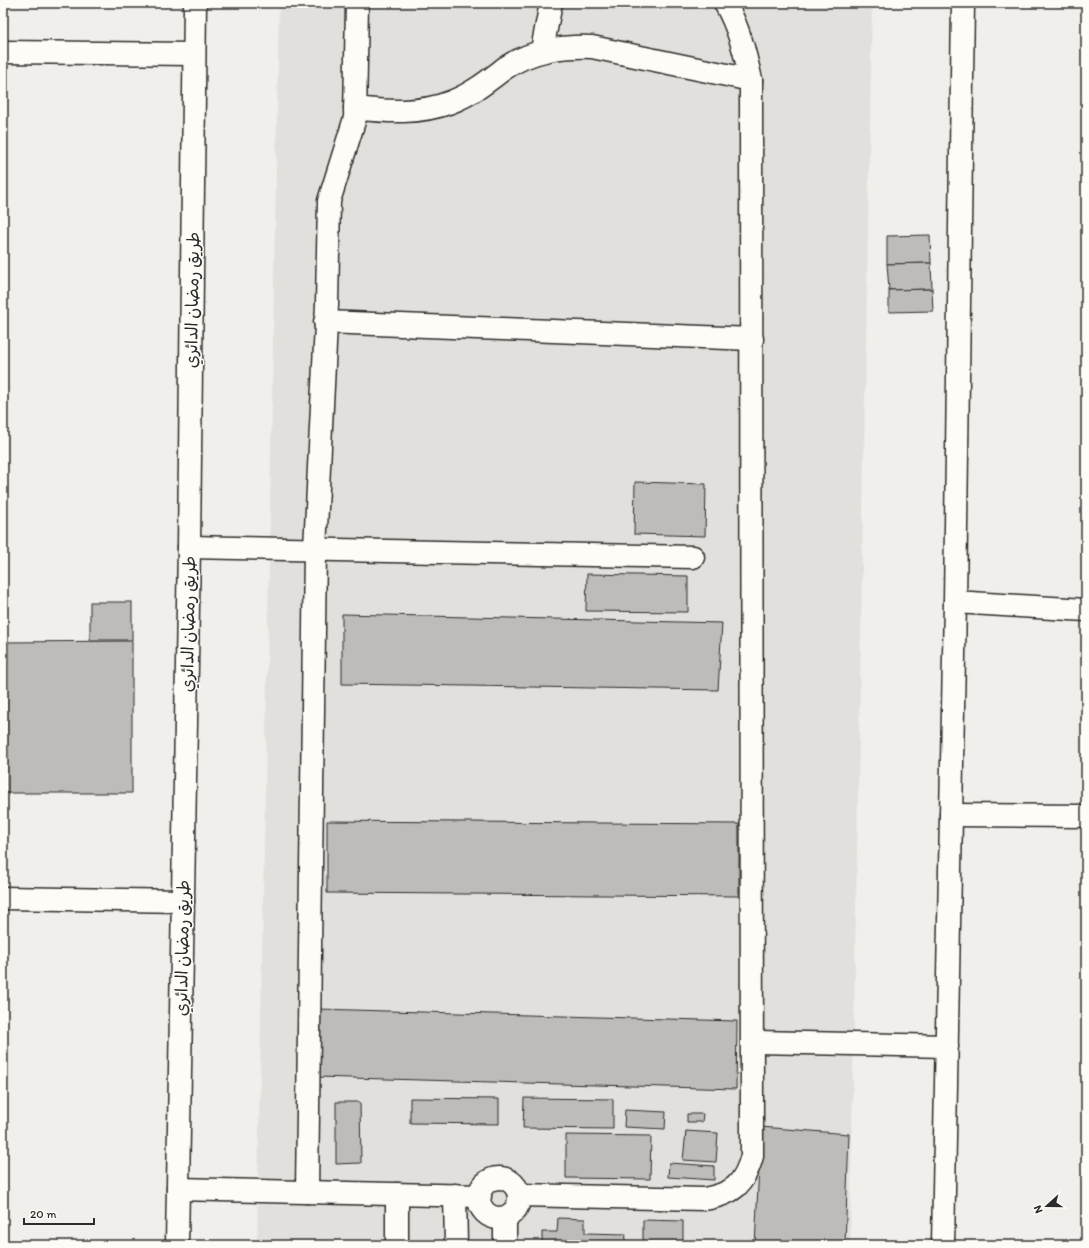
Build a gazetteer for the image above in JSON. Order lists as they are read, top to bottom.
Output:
{
  "streets": {
    "street": ["طريق رمضان الدائري"]
  },
  "scale_bar": "20 m",
  "north": "left"
}
